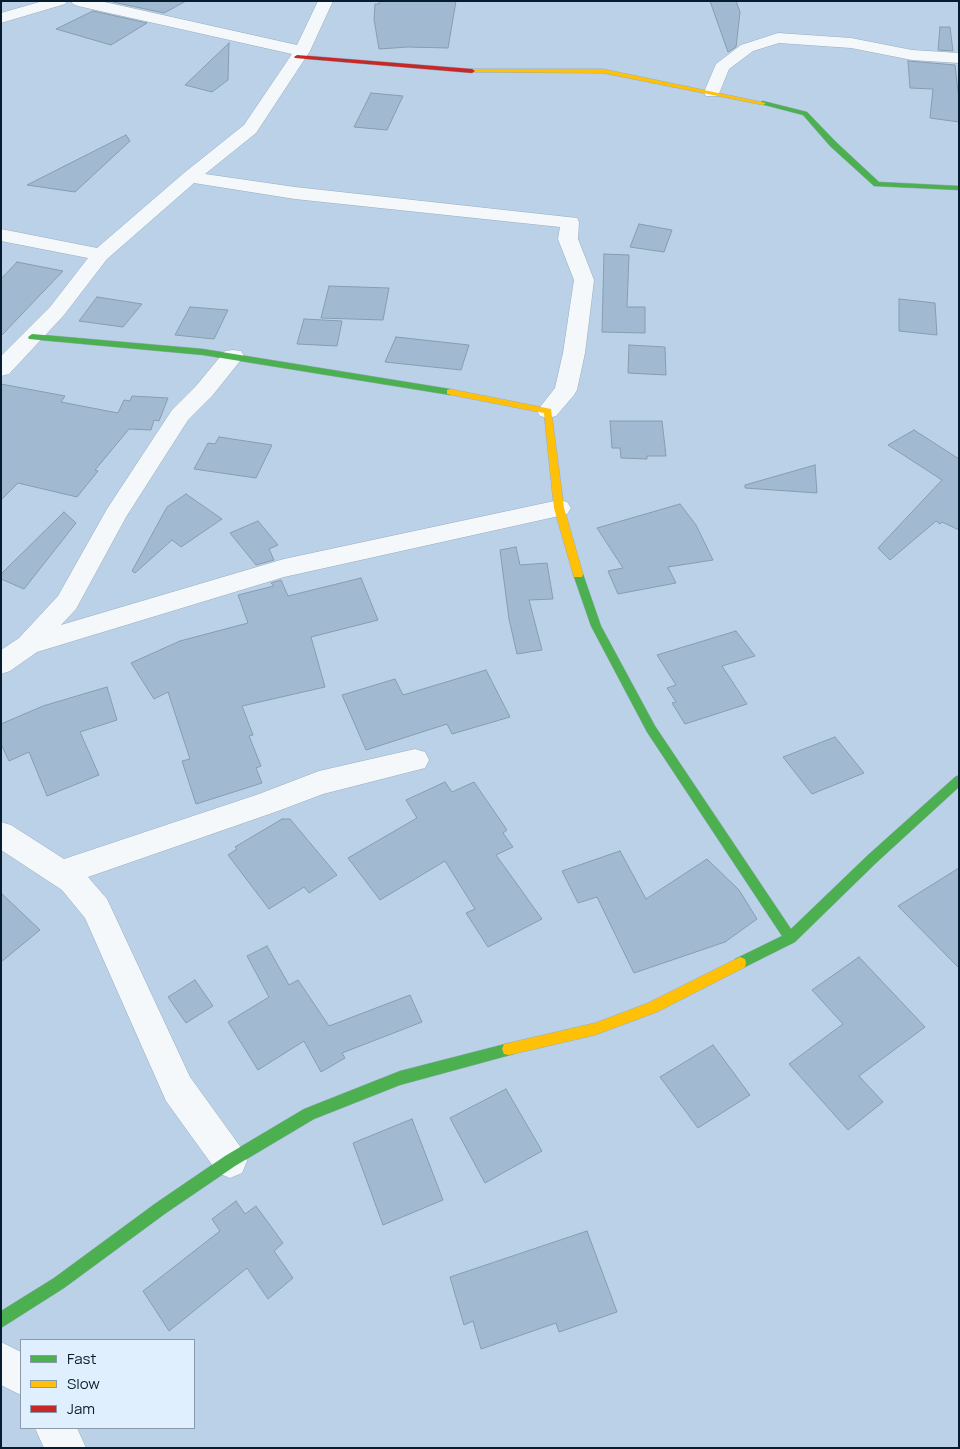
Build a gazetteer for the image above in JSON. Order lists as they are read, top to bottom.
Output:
{
  "legend": ["Fast", "Slow", "Jam"]
}
